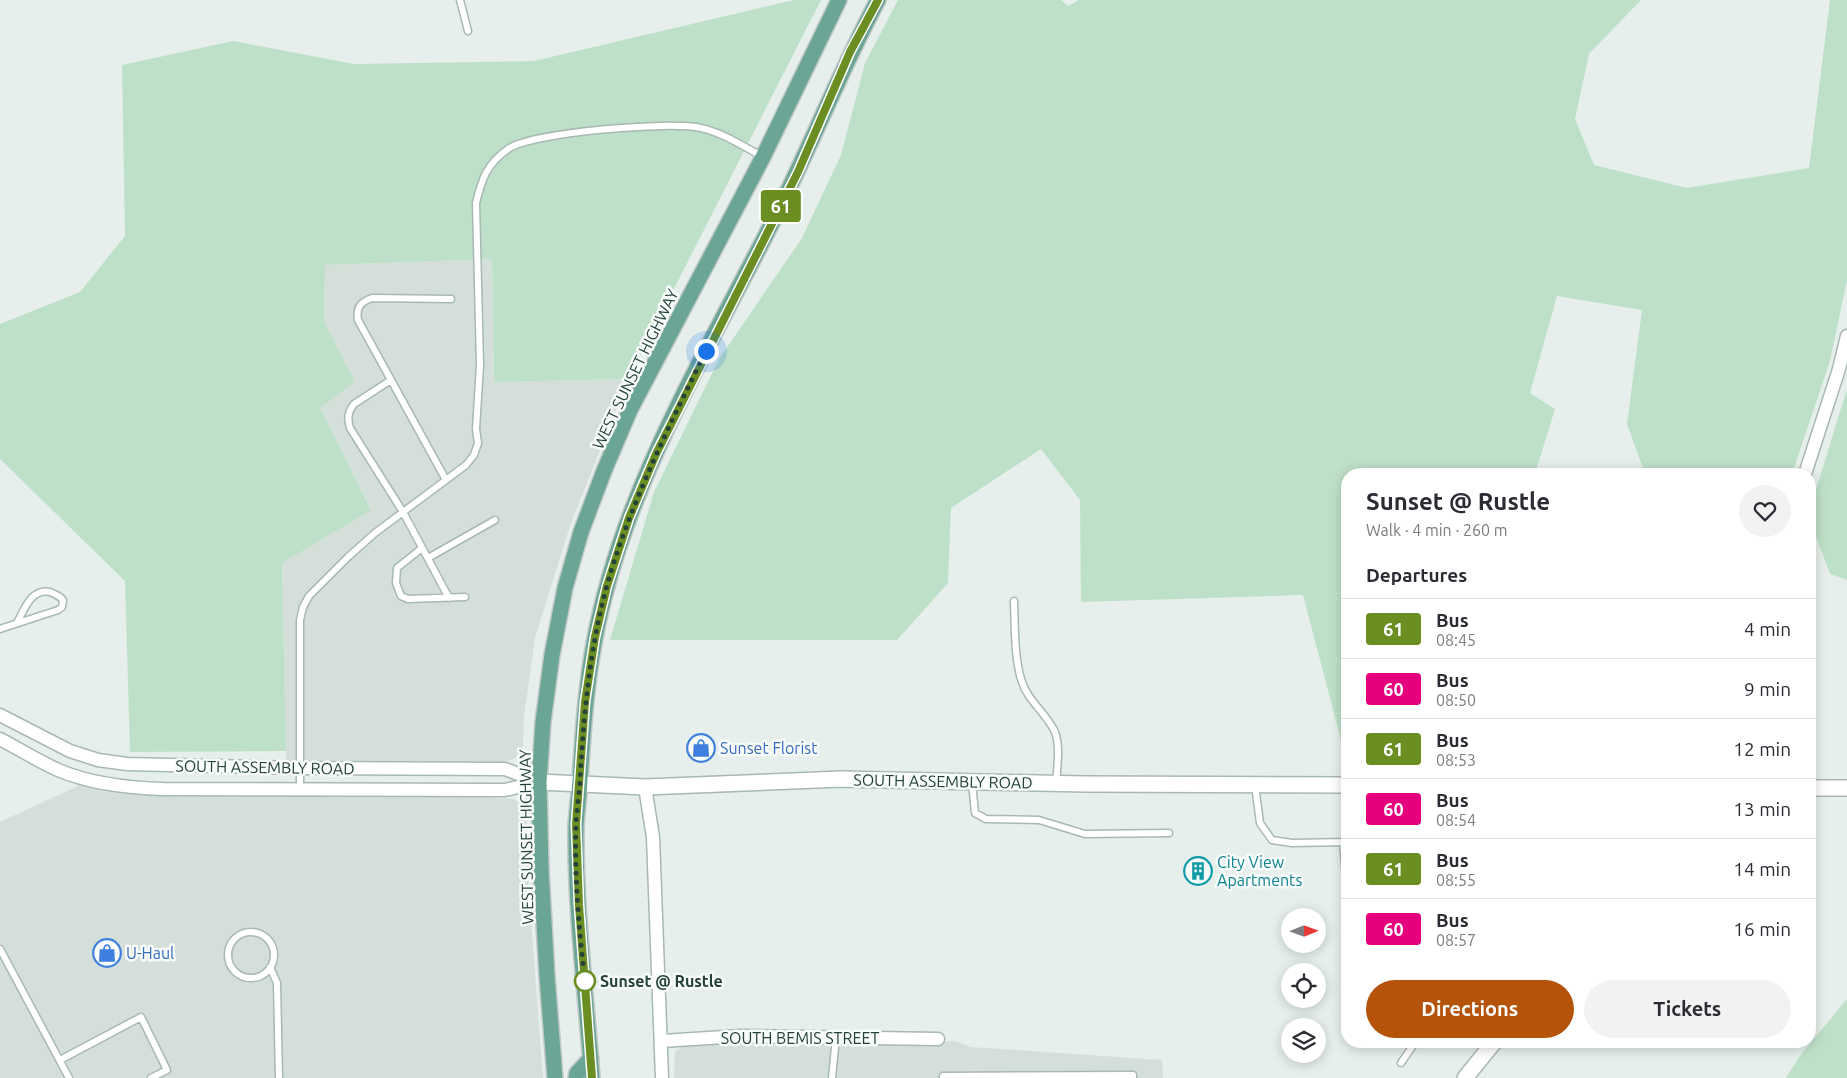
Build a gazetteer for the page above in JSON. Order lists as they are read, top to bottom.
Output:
{
  "streets": {
    "main road": ["WEST SUNSET HIGHWAY"],
    "street": ["SOUTH ASSEMBLY ROAD", "SOUTH BEMIS STREET"]
  },
  "crossings": [
    ["WEST SUNSET HIGHWAY", "SOUTH ASSEMBLY ROAD"]
  ],
  "places": {
    "shop": ["Sunset Florist", "U-Haul"],
    "building": ["City View Apartments"],
    "other": ["Sunset @ Rustle"]
  },
  "lines": ["bus line 61"],
  "north": "right",
  "page": {
    "on_map": "61",
    "heading": [
      ["Sunset @ Rustle", "Walk · 4 min · 260 m"],
      "Departures"
    ],
    "list": [
      {
        "mark": "61",
        "name": "Bus",
        "note": "08:45",
        "value": "4 min"
      },
      {
        "mark": "60",
        "name": "Bus",
        "note": "08:50",
        "value": "9 min"
      },
      {
        "mark": "61",
        "name": "Bus",
        "note": "08:53",
        "value": "12 min"
      },
      {
        "mark": "60",
        "name": "Bus",
        "note": "08:54",
        "value": "13 min"
      },
      {
        "mark": "61",
        "name": "Bus",
        "note": "08:55",
        "value": "14 min"
      },
      {
        "mark": "60",
        "name": "Bus",
        "note": "08:57",
        "value": "16 min"
      }
    ],
    "buttons": ["Directions", "Tickets"]
  }
}
